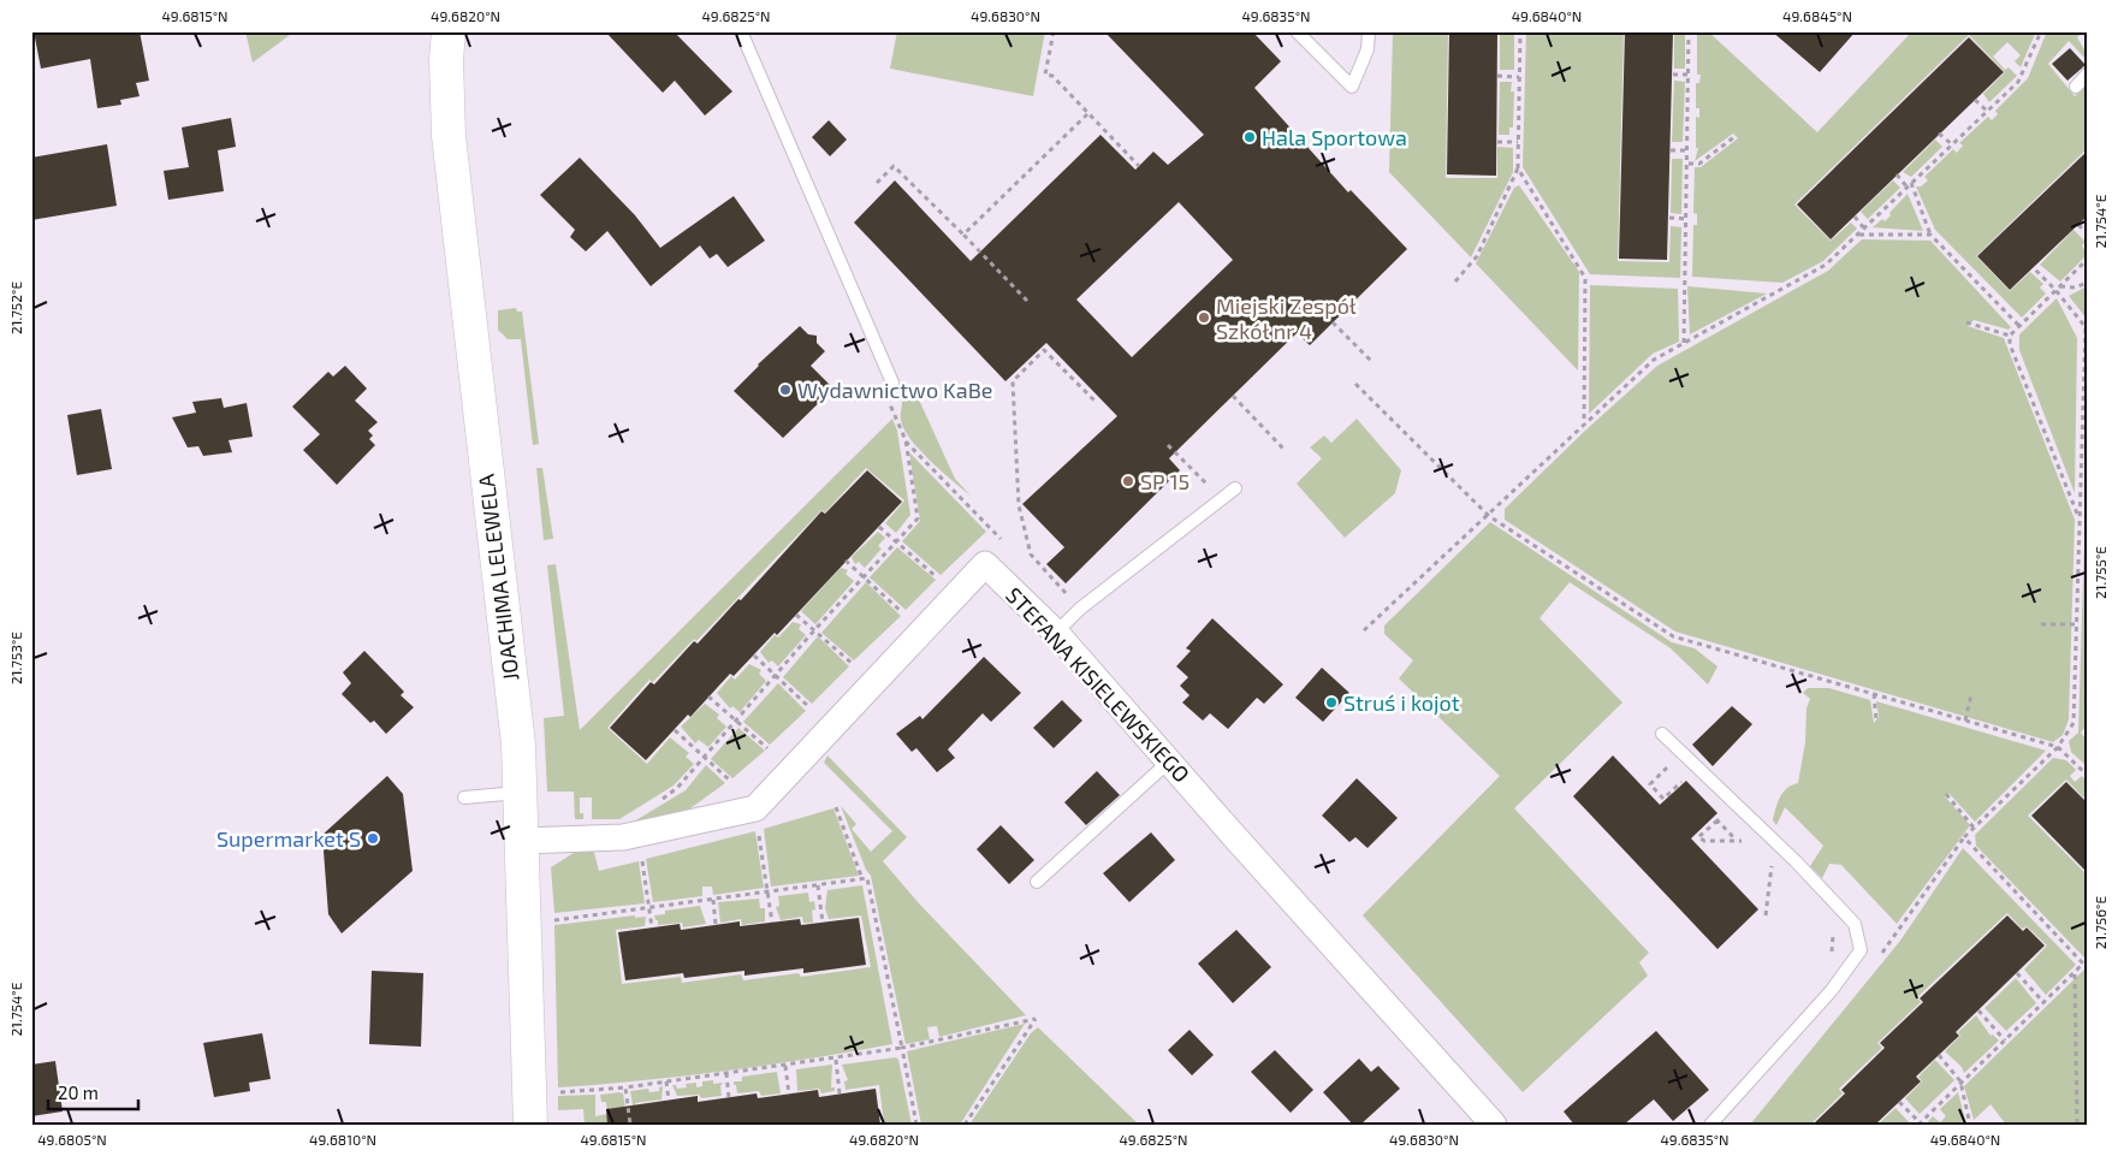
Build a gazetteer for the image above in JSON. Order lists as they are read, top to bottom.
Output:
{
  "streets": {
    "street": ["JOACHIMA LELEWELA", "STEFANA KISIELEWSKIEGO"]
  },
  "places": [
    "Hala Sportowa",
    "Miejski Zespół Szkół nr 4",
    "Wydawnictwo KaBe",
    "SP 15",
    "Struś i kojot",
    "Supermarket S"
  ],
  "scale_bar": "20 m",
  "coordinates": [
    "49.6815°N",
    "49.6820°N",
    "49.6825°N",
    "49.6830°N",
    "49.6835°N",
    "49.6840°N",
    "49.6845°N",
    "21.754°E",
    "21.752°E",
    "21.755°E",
    "21.753°E",
    "21.756°E",
    "49.6805°N",
    "49.6810°N"
  ]
}
